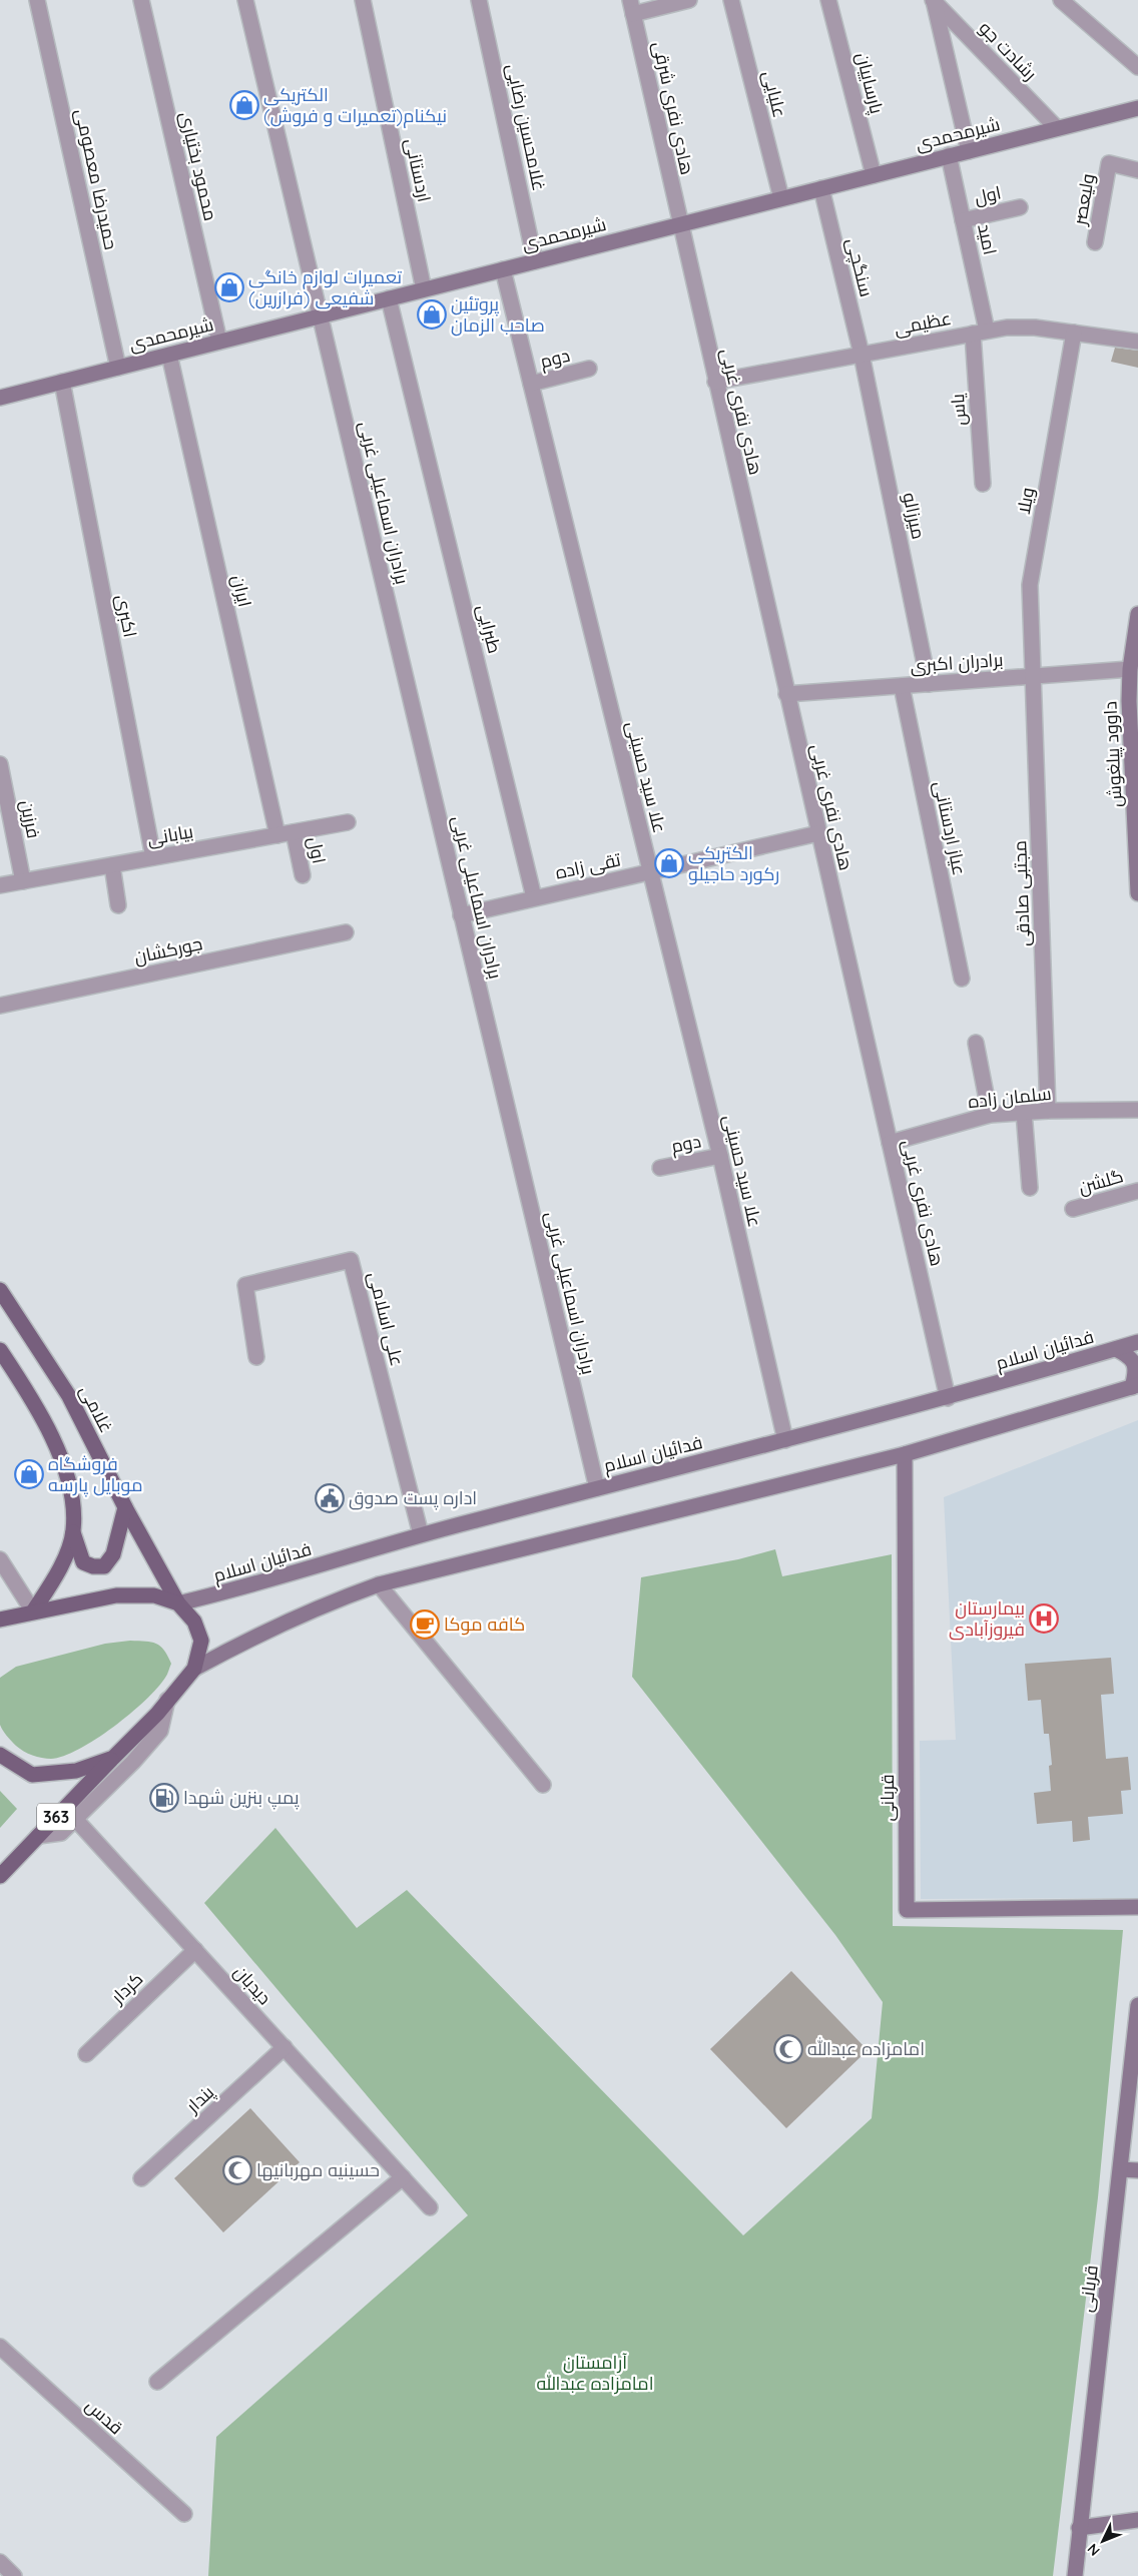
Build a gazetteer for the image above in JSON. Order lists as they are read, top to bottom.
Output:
{
  "streets": {
    "main road": ["غلامی", "363"],
    "street": [
      "رشادت جو",
      "پارساییان",
      "علیایی",
      "هادی نفری شرقی",
      "غلامحسین رضایی",
      "شیرمحمدی",
      "محمود بختیاری",
      "اردستانی",
      "حمیدرضا معصومی",
      "اول",
      "ولیعصر",
      "امید",
      "سنگچی",
      "عظیمی",
      "دوم",
      "یاس",
      "هادی نفری غربی",
      "ویلا",
      "برادران اسماعیلی غربی",
      "میرزالو",
      "ایران",
      "اکبری",
      "طبرایی",
      "برادران اکبری",
      "داوود پیلغوش",
      "علا سید حسینی",
      "فرزین",
      "عیاز اردستانی",
      "بیابانی",
      "تقی زاده",
      "مجتبی صادقی",
      "جورکشان",
      "سلمان زاده",
      "گلشن",
      "علی اسلامی",
      "فدائیان اسلام",
      "قربانی",
      "دیدبان",
      "کردار",
      "پندار",
      "قدس"
    ]
  },
  "crossings": [
    ["رشادت جو", "شیرمحمدی"],
    ["پارساییان", "شیرمحمدی"],
    ["علیایی", "شیرمحمدی"],
    ["هادی نفری شرقی", "شیرمحمدی"],
    ["هادی نفری شرقی", "هادی نفری غربی"],
    ["غلامحسین رضایی", "شیرمحمدی"],
    ["شیرمحمدی", "محمود بختیاری"],
    ["شیرمحمدی", "اردستانی"],
    ["شیرمحمدی", "حمیدرضا معصومی"],
    ["شیرمحمدی", "امید"],
    ["شیرمحمدی", "سنگچی"],
    ["شیرمحمدی", "هادی نفری غربی"],
    ["شیرمحمدی", "برادران اسماعیلی غربی"],
    ["شیرمحمدی", "ایران"],
    ["شیرمحمدی", "اکبری"],
    ["شیرمحمدی", "طبرایی"],
    ["شیرمحمدی", "علا سید حسینی"],
    ["اول", "امید"],
    ["اول", "بیابانی"],
    ["امید", "عظیمی"],
    ["امید", "یاس"],
    ["سنگچی", "عظیمی"],
    ["سنگچی", "میرزالو"],
    ["عظیمی", "یاس"],
    ["عظیمی", "هادی نفری غربی"],
    ["عظیمی", "ویلا"],
    ["عظیمی", "میرزالو"],
    ["دوم", "علا سید حسینی"],
    ["هادی نفری غربی", "برادران اکبری"],
    ["هادی نفری غربی", "تقی زاده"],
    ["هادی نفری غربی", "سلمان زاده"],
    ["هادی نفری غربی", "فدائیان اسلام"],
    ["ویلا", "برادران اکبری"],
    ["ویلا", "مجتبی صادقی"],
    ["برادران اسماعیلی غربی", "فدائیان اسلام"],
    ["میرزالو", "برادران اکبری"],
    ["ایران", "بیابانی"],
    ["اکبری", "بیابانی"],
    ["طبرایی", "تقی زاده"],
    ["برادران اکبری", "داوود پیلغوش"],
    ["برادران اکبری", "عیاز اردستانی"],
    ["برادران اکبری", "مجتبی صادقی"],
    ["علا سید حسینی", "تقی زاده"],
    ["علا سید حسینی", "فدائیان اسلام"],
    ["فرزین", "بیابانی"],
    ["مجتبی صادقی", "سلمان زاده"],
    ["علی اسلامی", "فدائیان اسلام"],
    ["فدائیان اسلام", "غلامی"],
    ["دیدبان", "کردار"],
    ["دیدبان", "پندار"]
  ],
  "parks": ["آرامستان امامزاده عبدالله"],
  "places": {
    "shop": [
      "الکتریکی نیکنام(تعمیرات و فروش)",
      "تعمیرات لوازم خانگی شفیعی (فرازرین)",
      "پروتئین صاحب الزمان",
      "الکتریکی رکورد حاجیلو",
      "فروشگاه موبایل پارسه"
    ],
    "public building": ["اداره پست صدوق"],
    "hospital": ["بیمارستان فیروزآبادی"],
    "cafe": ["کافه موکا"],
    "fuel station": ["پمپ بنزین شهدا"],
    "mosque": ["امامزاده عبدالله", "حسینیه مهربانیها"]
  },
  "north": "bottom left"
}
